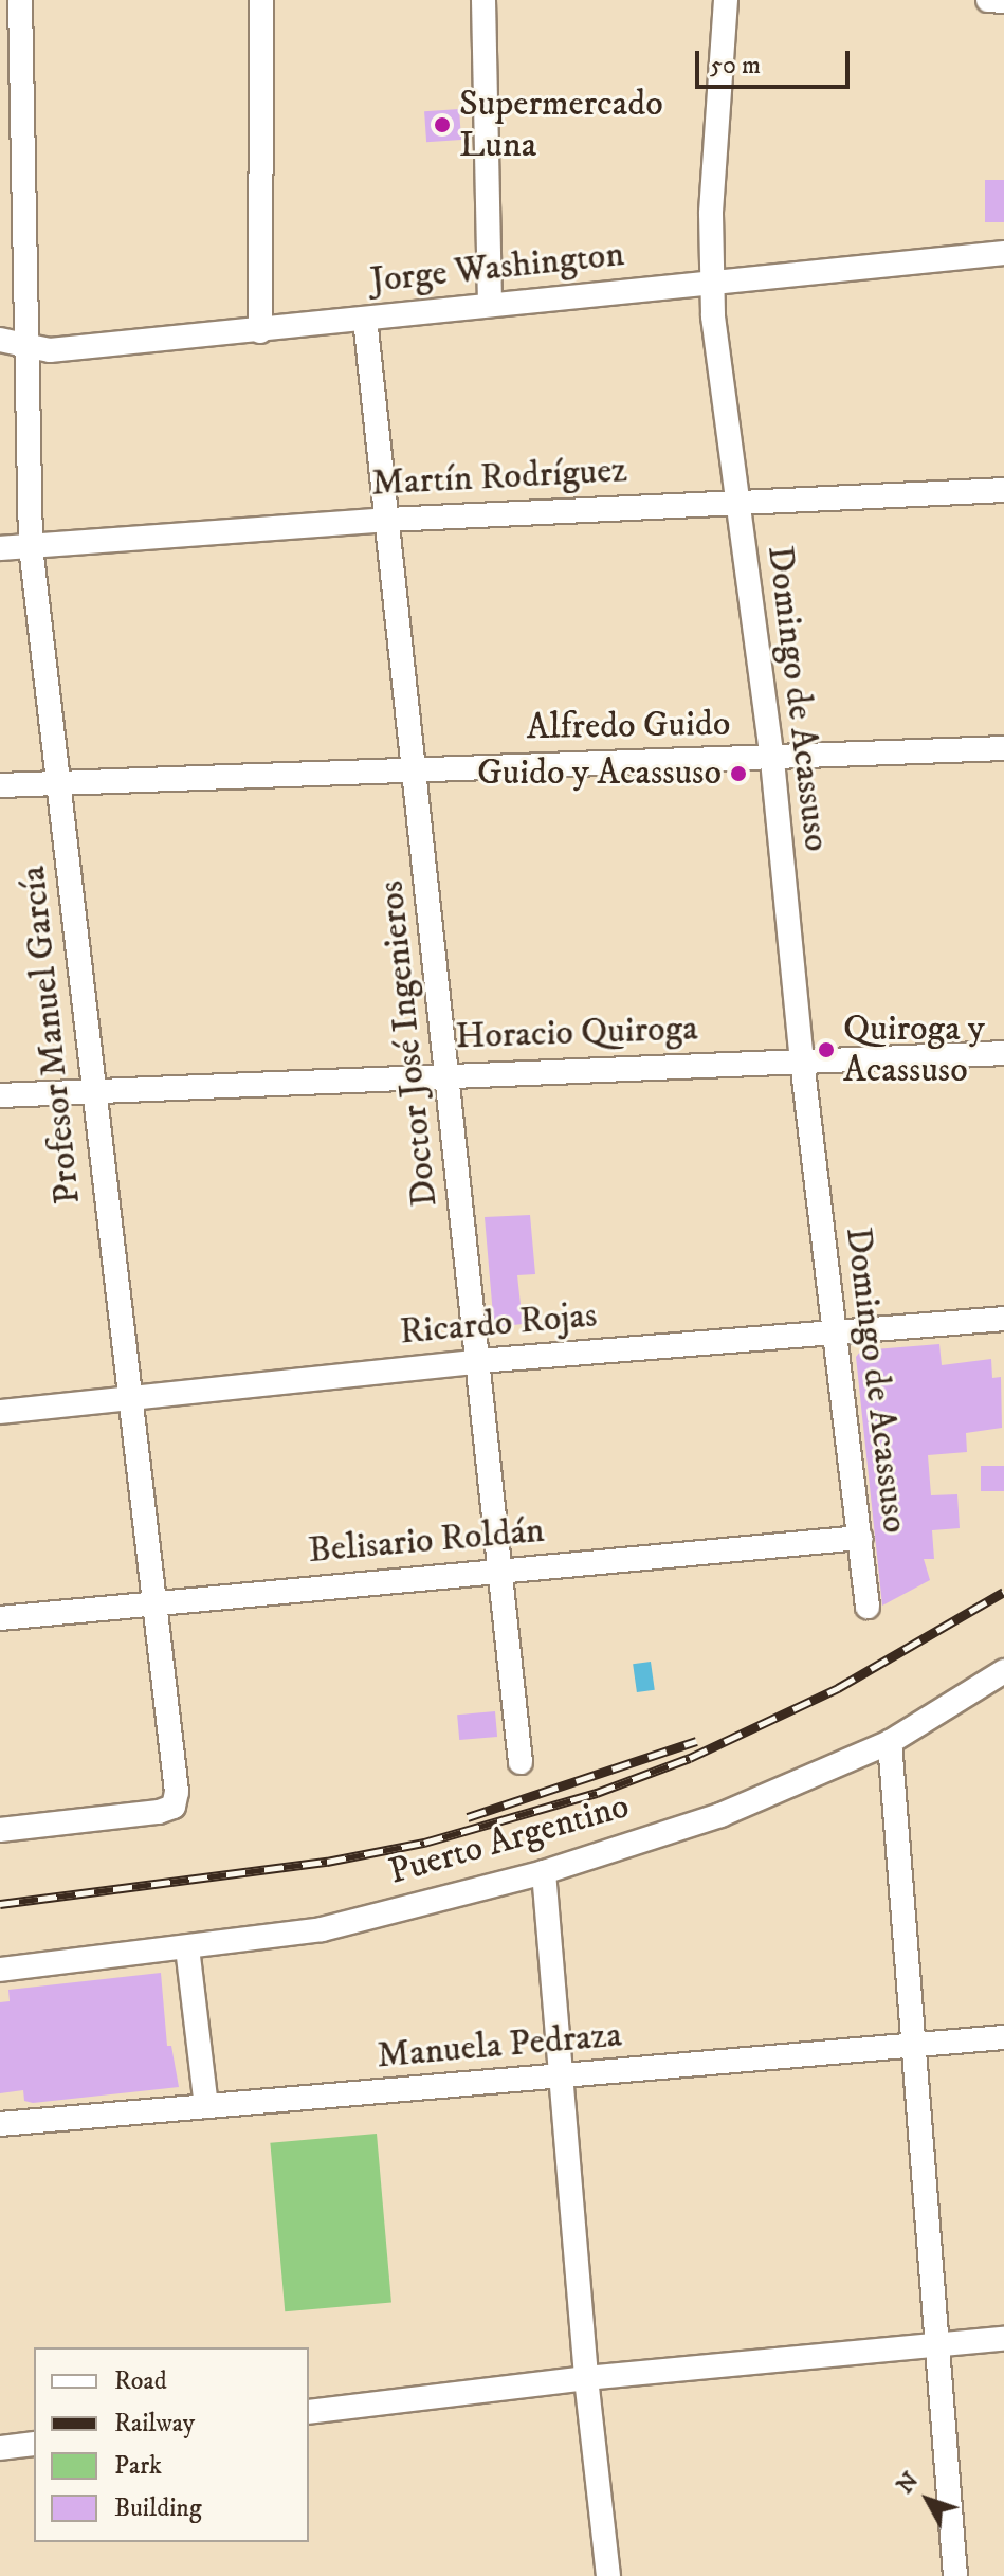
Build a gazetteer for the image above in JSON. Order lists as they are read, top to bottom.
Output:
{
  "streets": {
    "street": [
      "Jorge Washington",
      "Martín Rodríguez",
      "Domingo de Acassuso",
      "Alfredo Guido",
      "Horacio Quiroga",
      "Profesor Manuel García",
      "Doctor José Ingenieros",
      "Ricardo Rojas",
      "Belisario Roldán",
      "Puerto Argentino",
      "Manuela Pedraza"
    ]
  },
  "crossings": [
    ["Jorge Washington", "Domingo de Acassuso"],
    ["Jorge Washington", "Profesor Manuel García"],
    ["Jorge Washington", "Doctor José Ingenieros"],
    ["Martín Rodríguez", "Domingo de Acassuso"],
    ["Martín Rodríguez", "Profesor Manuel García"],
    ["Martín Rodríguez", "Doctor José Ingenieros"],
    ["Domingo de Acassuso", "Alfredo Guido"],
    ["Domingo de Acassuso", "Horacio Quiroga"],
    ["Domingo de Acassuso", "Ricardo Rojas"],
    ["Domingo de Acassuso", "Belisario Roldán"],
    ["Alfredo Guido", "Profesor Manuel García"],
    ["Alfredo Guido", "Doctor José Ingenieros"],
    ["Horacio Quiroga", "Profesor Manuel García"],
    ["Horacio Quiroga", "Doctor José Ingenieros"],
    ["Profesor Manuel García", "Ricardo Rojas"],
    ["Profesor Manuel García", "Belisario Roldán"],
    ["Doctor José Ingenieros", "Ricardo Rojas"],
    ["Doctor José Ingenieros", "Belisario Roldán"]
  ],
  "places": ["Supermercado Luna", "Guido y Acassuso", "Quiroga y Acassuso"],
  "legend": [
    "Road",
    "Railway",
    "Park",
    "Building"
  ],
  "scale_bar": "50 m",
  "north": "top left"
}
